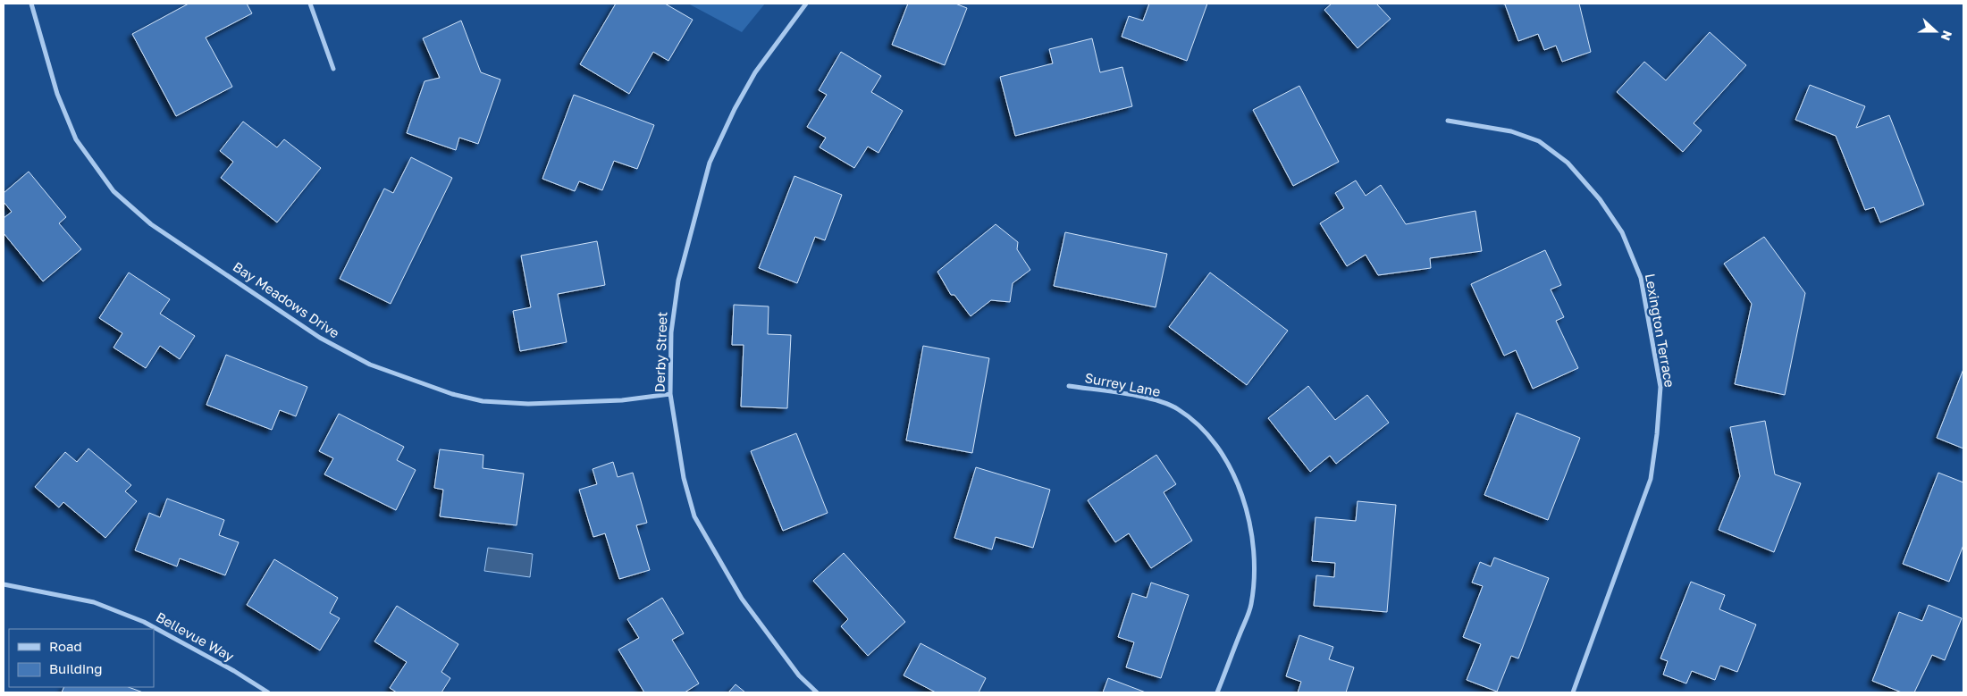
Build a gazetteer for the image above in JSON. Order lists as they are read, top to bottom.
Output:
{
  "streets": {
    "street": [
      "Bay Meadows Drive",
      "Lexington Terrace",
      "Derby Street",
      "Surrey Lane",
      "Bellevue Way"
    ]
  },
  "crossings": [
    ["Bay Meadows Drive", "Derby Street"]
  ],
  "legend": ["Road", "Building"],
  "north": "right"
}
